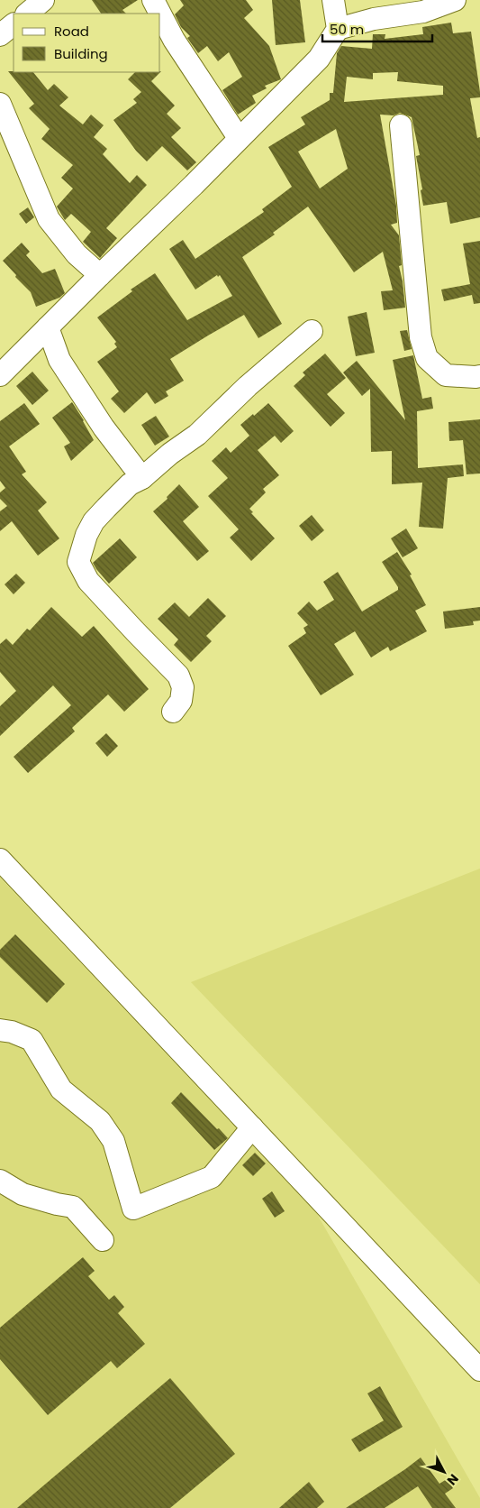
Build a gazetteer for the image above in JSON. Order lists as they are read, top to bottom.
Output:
{
  "legend": ["Road", "Building"],
  "scale_bar": "50 m",
  "north": "bottom right"
}
